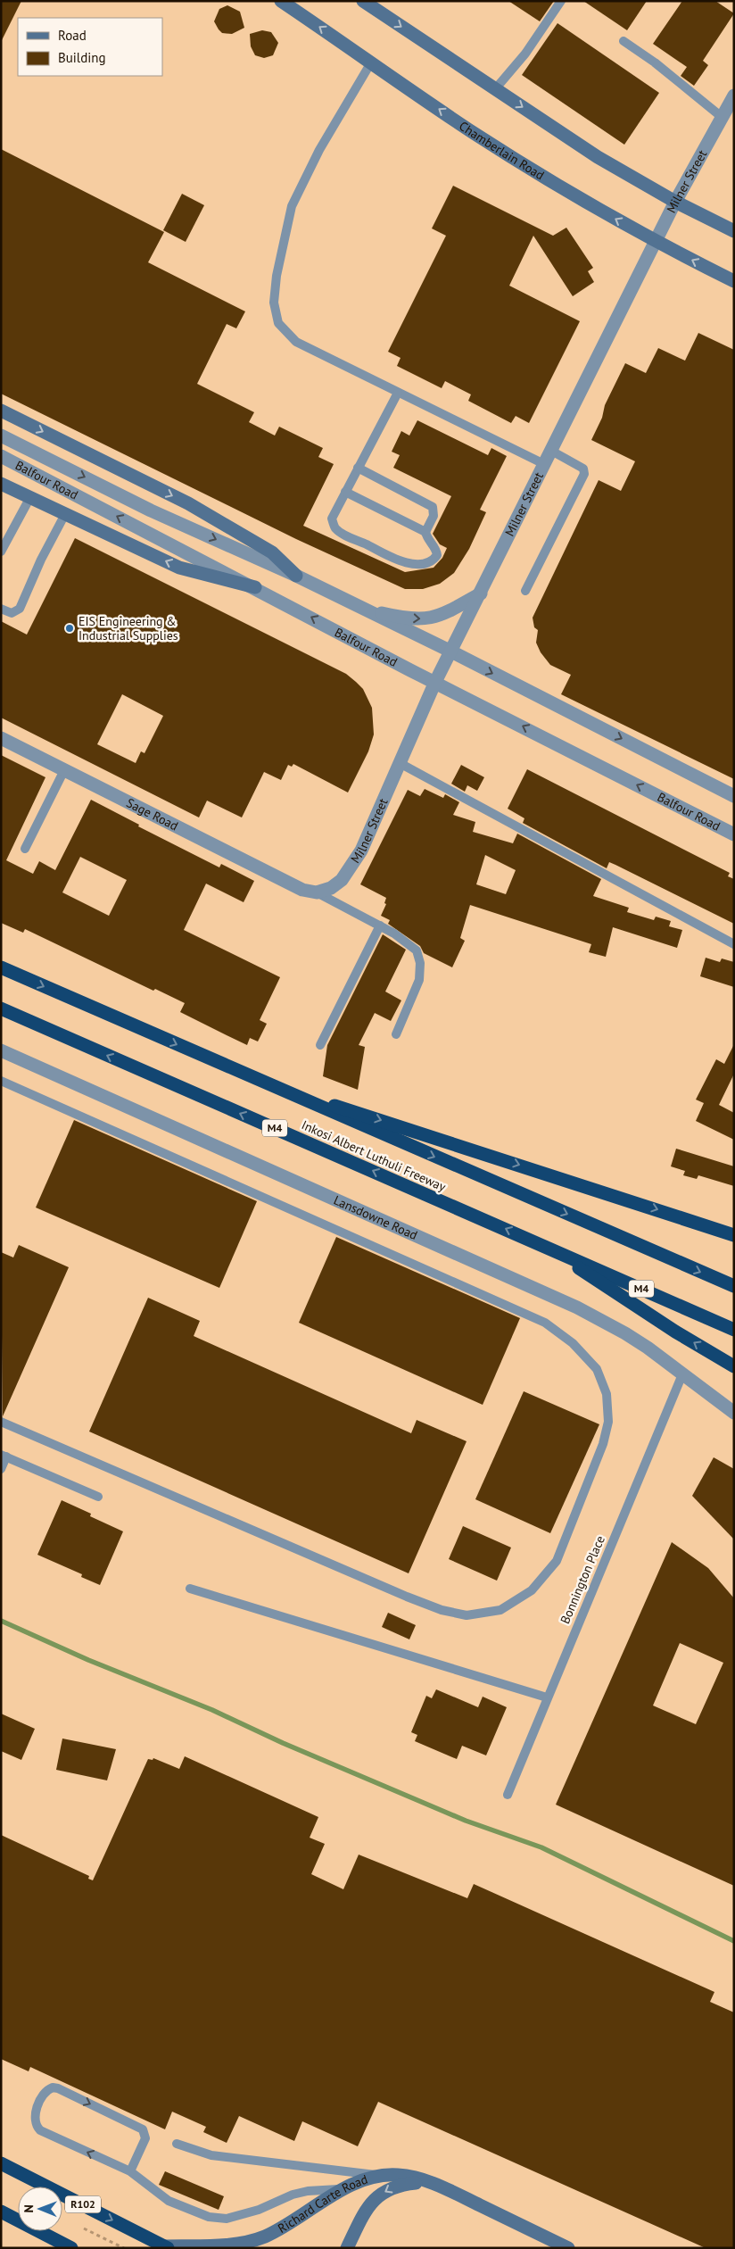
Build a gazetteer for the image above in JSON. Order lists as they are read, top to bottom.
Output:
{
  "streets": {
    "highway": ["M4", "Inkosi Albert Luthuli Freeway", "R102"],
    "street": [
      "Chamberlain Road",
      "Milner Street",
      "Balfour Road",
      "Sage Road",
      "Lansdowne Road",
      "Richard Carte Road"
    ],
    "lane": ["Bonnington Place"]
  },
  "crossings": [
    ["Chamberlain Road", "Milner Street"],
    ["Milner Street", "Balfour Road"],
    ["Milner Street", "Sage Road"],
    ["Lansdowne Road", "Bonnington Place"],
    ["R102", "Richard Carte Road"]
  ],
  "places": ["EIS Engineering & Industrial Supplies"],
  "legend": ["Road", "Building"],
  "north": "left"
}
